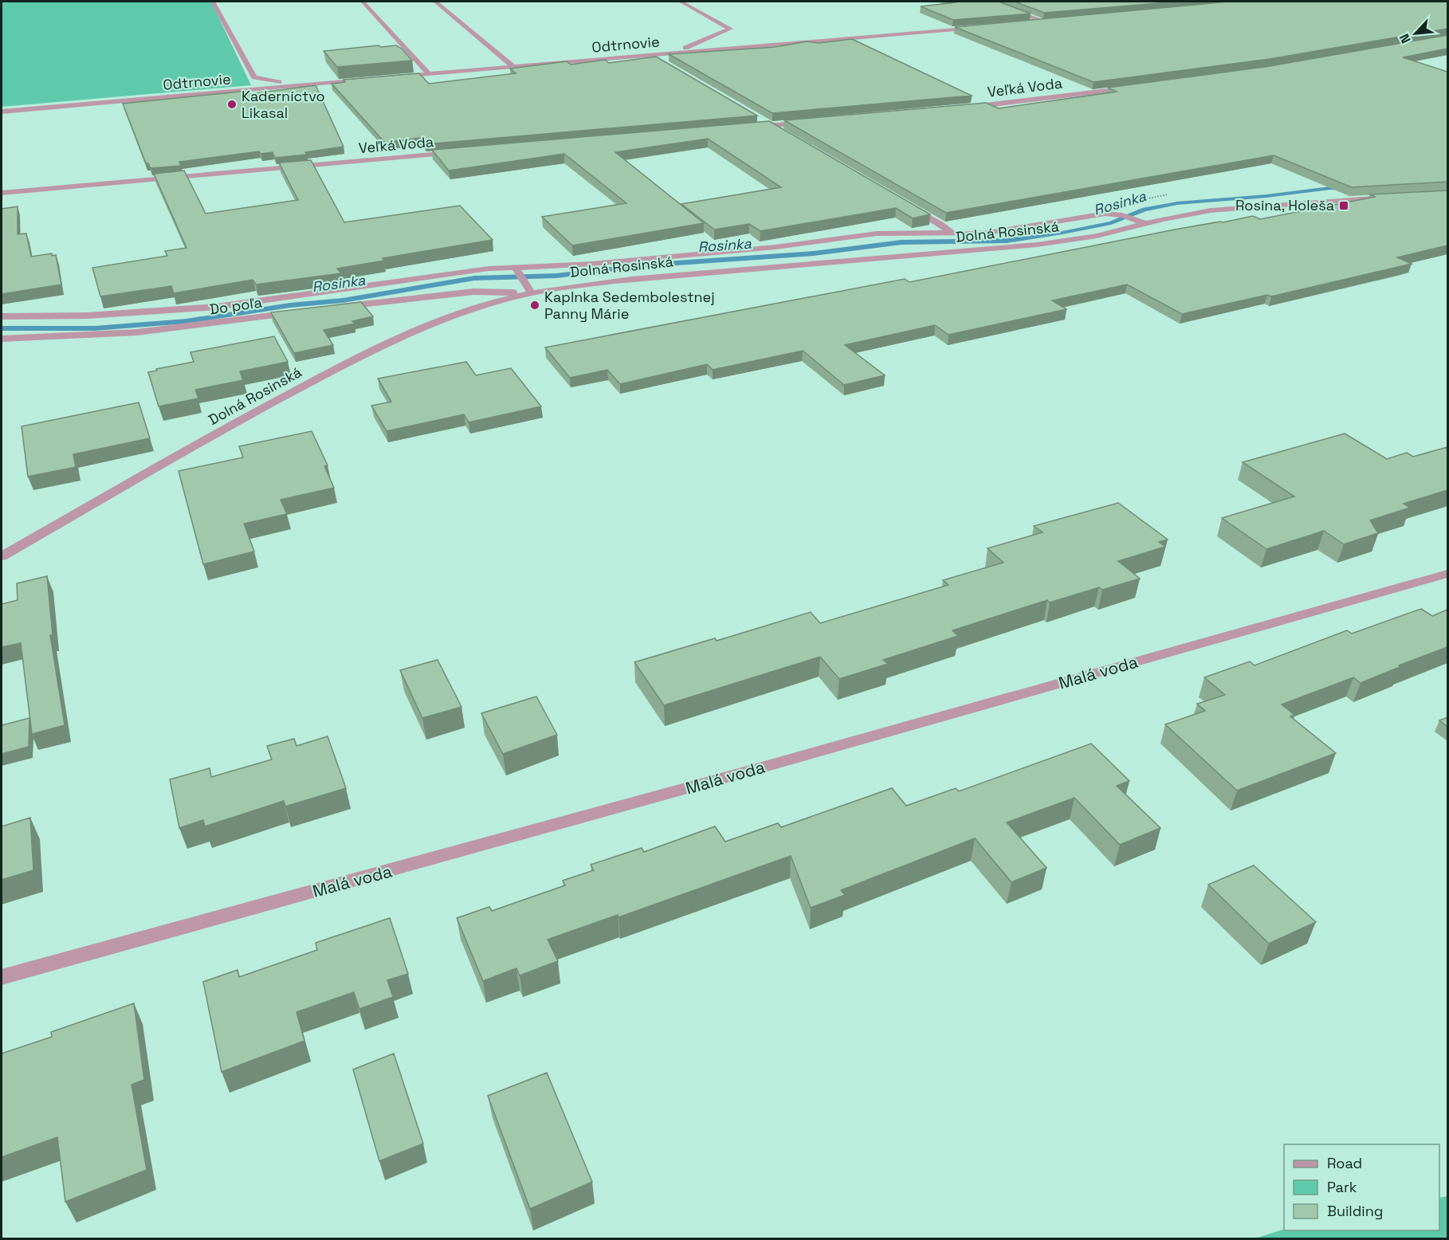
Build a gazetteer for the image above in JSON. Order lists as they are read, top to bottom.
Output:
{
  "streets": {
    "street": [
      "Odtrnovie",
      "Veľká Voda",
      "Dolná Rosinská",
      "Do poľa",
      "Malá voda"
    ]
  },
  "water": ["Rosinka"],
  "places": {
    "other": ["Kaderníctvo Likasal", "Kaplnka Sedembolestnej Panny Márie"],
    "transit": ["Rosina, Holeša"]
  },
  "legend": ["Road", "Park", "Building"],
  "north": "bottom left"
}
